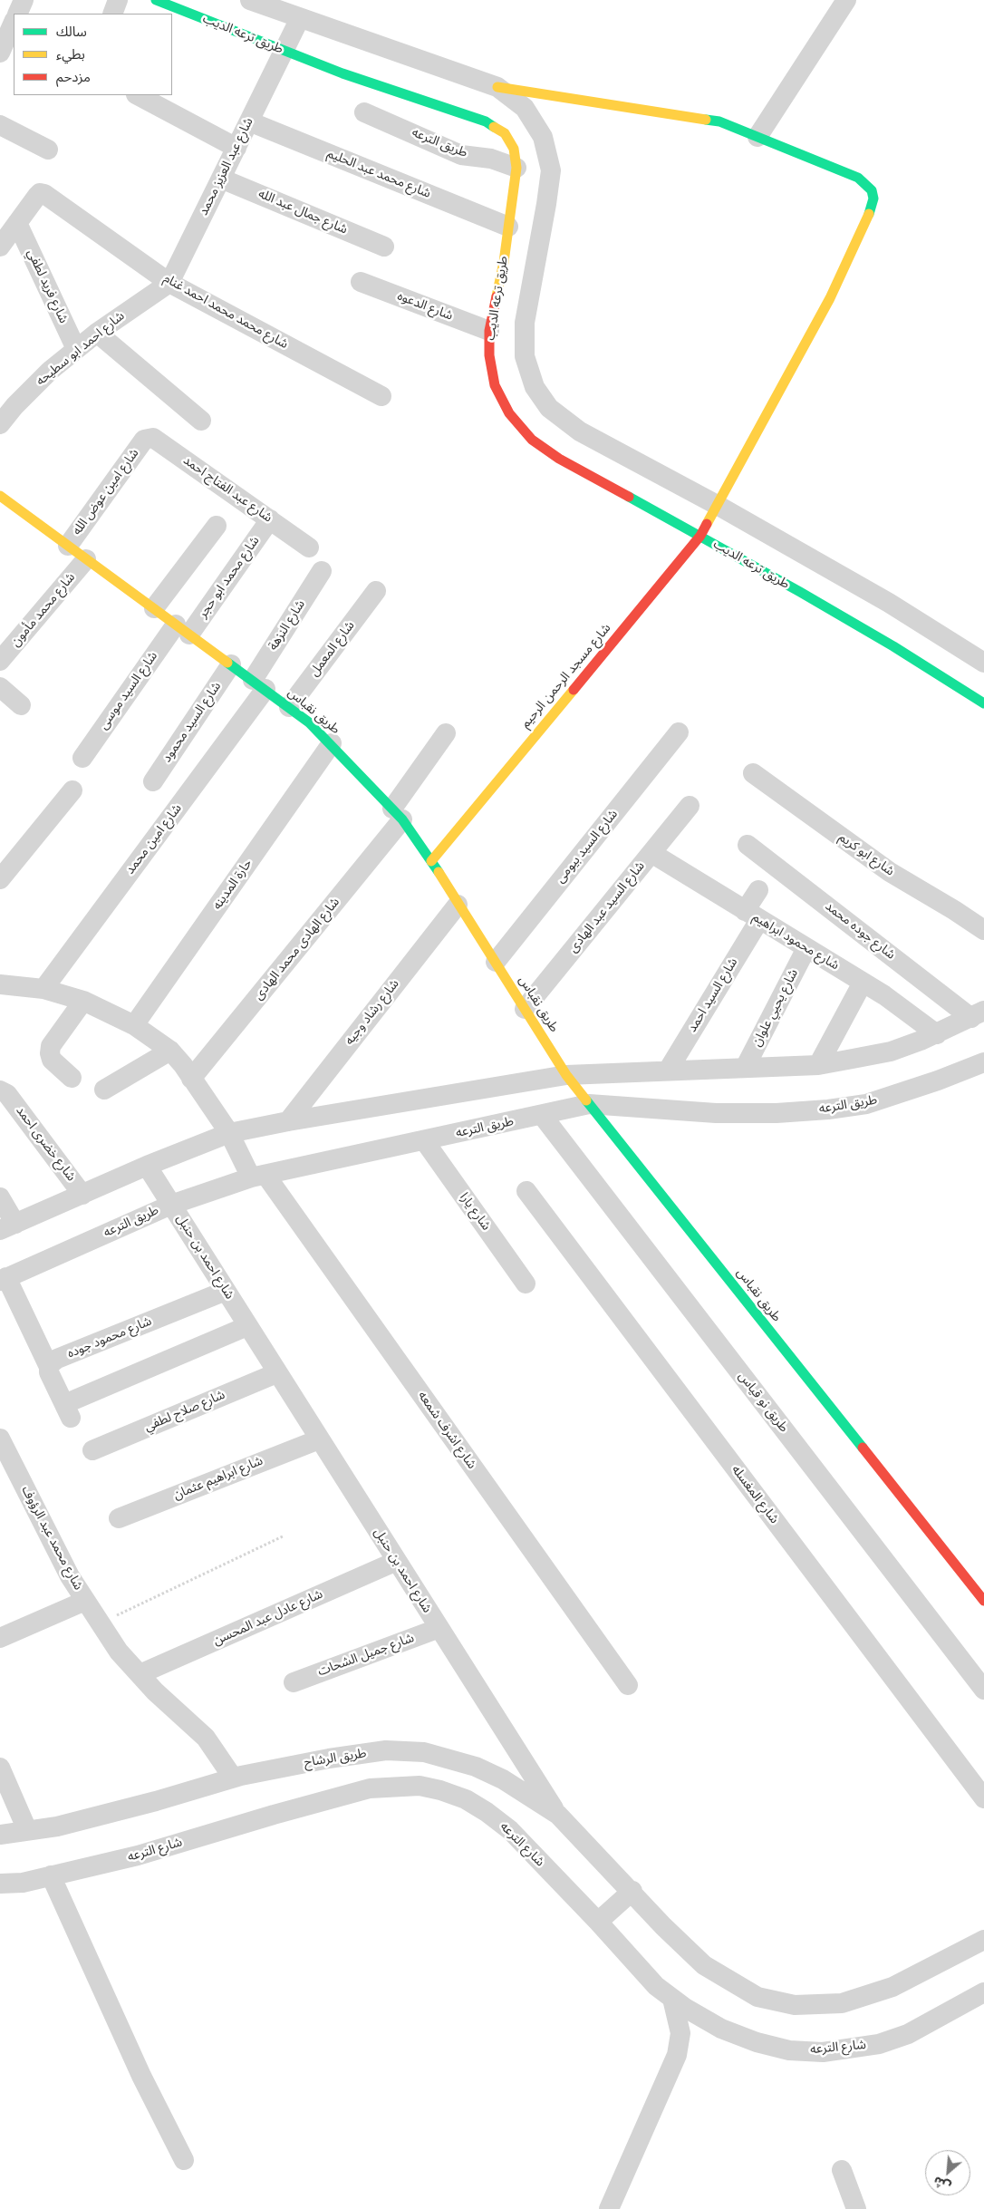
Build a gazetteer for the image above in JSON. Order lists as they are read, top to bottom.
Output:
{
  "streets": {
    "street": [
      "طريق ترعه الديب",
      "طريق الترعه",
      "شارع عبد العزيز محمد",
      "شارع محمد عبد الحليم",
      "شارع جمال عبد الله",
      "شارع فريد لطفي",
      "شارع الدعوه",
      "شارع محمد محمد احمد غنام",
      "شارع احمد ابو سطيحه",
      "شارع عبد الفتاح احمد",
      "شارع امين عوض الله",
      "شارع محمد ابو حجر",
      "شارع محمد مأمون",
      "شارع النزهة",
      "شارع المعمل",
      "شارع مسجد الرحمن الرحيم",
      "شارع السيد موسى",
      "طريق نقباس",
      "شارع السيد محمود",
      "شارع امين محمد",
      "شارع السيد بيومى",
      "شارع ابو كريم",
      "حارة المدينه",
      "شارع السيد عبد الهادى",
      "شارع جوده محمد",
      "شارع محمود ابراهيم",
      "شارع الهادى محمد الهادى",
      "شارع السيد احمد",
      "شارع يحيي علوان",
      "شارع رشاد وجيه",
      "شارع خضرى احمد",
      "شارع يارا",
      "شارع احمد بن حنبل",
      "شارع محمود جوده",
      "طريق نو قياس",
      "شارع صلاح لطفي",
      "شارع اشرف شمعه",
      "شارع ابراهيم عثمان",
      "شارع المغسله",
      "شارع محمد عبد الرؤوف",
      "شارع عادل عبد المحسن",
      "شارع جميل الشحات",
      "طريق الرشاح",
      "شارع الترعه"
    ]
  },
  "crossings": [
    ["طريق ترعه الديب", "طريق الترعه"],
    ["طريق ترعه الديب", "شارع عبد العزيز محمد"],
    ["طريق ترعه الديب", "شارع محمد عبد الحليم"],
    ["طريق ترعه الديب", "شارع الدعوه"],
    ["طريق ترعه الديب", "شارع مسجد الرحمن الرحيم"],
    ["طريق الترعه", "طريق نقباس"],
    ["طريق الترعه", "شارع يارا"],
    ["طريق الترعه", "شارع احمد بن حنبل"],
    ["طريق الترعه", "طريق نو قياس"],
    ["طريق الترعه", "شارع اشرف شمعه"],
    ["شارع عبد العزيز محمد", "شارع محمد عبد الحليم"],
    ["شارع عبد العزيز محمد", "شارع جمال عبد الله"],
    ["شارع عبد العزيز محمد", "شارع محمد محمد احمد غنام"],
    ["شارع عبد العزيز محمد", "شارع احمد ابو سطيحه"],
    ["شارع فريد لطفي", "شارع محمد محمد احمد غنام"],
    ["شارع فريد لطفي", "شارع احمد ابو سطيحه"],
    ["شارع محمد محمد احمد غنام", "شارع احمد ابو سطيحه"],
    ["شارع عبد الفتاح احمد", "شارع امين عوض الله"],
    ["شارع عبد الفتاح احمد", "شارع محمد ابو حجر"],
    ["شارع امين عوض الله", "طريق نقباس"],
    ["شارع محمد ابو حجر", "شارع السيد موسى"],
    ["شارع محمد ابو حجر", "طريق نقباس"],
    ["شارع محمد مأمون", "طريق نقباس"],
    ["شارع النزهة", "طريق نقباس"],
    ["شارع النزهة", "شارع امين محمد"],
    ["شارع المعمل", "طريق نقباس"],
    ["شارع مسجد الرحمن الرحيم", "طريق نقباس"],
    ["شارع السيد موسى", "طريق نقباس"],
    ["طريق نقباس", "شارع السيد محمود"],
    ["طريق نقباس", "شارع امين محمد"],
    ["طريق نقباس", "شارع السيد بيومى"],
    ["طريق نقباس", "حارة المدينه"],
    ["طريق نقباس", "شارع السيد عبد الهادى"],
    ["طريق نقباس", "شارع الهادى محمد الهادى"],
    ["طريق نقباس", "شارع رشاد وجيه"],
    ["شارع امين محمد", "شارع اشرف شمعه"],
    ["حارة المدينه", "شارع اشرف شمعه"],
    ["شارع السيد عبد الهادى", "شارع محمود ابراهيم"],
    ["شارع محمود ابراهيم", "شارع السيد احمد"],
    ["شارع محمود ابراهيم", "شارع يحيي علوان"],
    ["شارع الهادى محمد الهادى", "شارع اشرف شمعه"],
    ["شارع احمد بن حنبل", "شارع محمود جوده"],
    ["شارع احمد بن حنبل", "شارع صلاح لطفي"],
    ["شارع احمد بن حنبل", "شارع ابراهيم عثمان"],
    ["شارع احمد بن حنبل", "شارع عادل عبد المحسن"],
    ["شارع احمد بن حنبل", "شارع جميل الشحات"],
    ["شارع احمد بن حنبل", "طريق الرشاح"],
    ["شارع محمد عبد الرؤوف", "شارع عادل عبد المحسن"],
    ["شارع محمد عبد الرؤوف", "طريق الرشاح"]
  ],
  "legend": ["سالك", "بطيء", "مزدحم"],
  "north": "bottom left"
}
